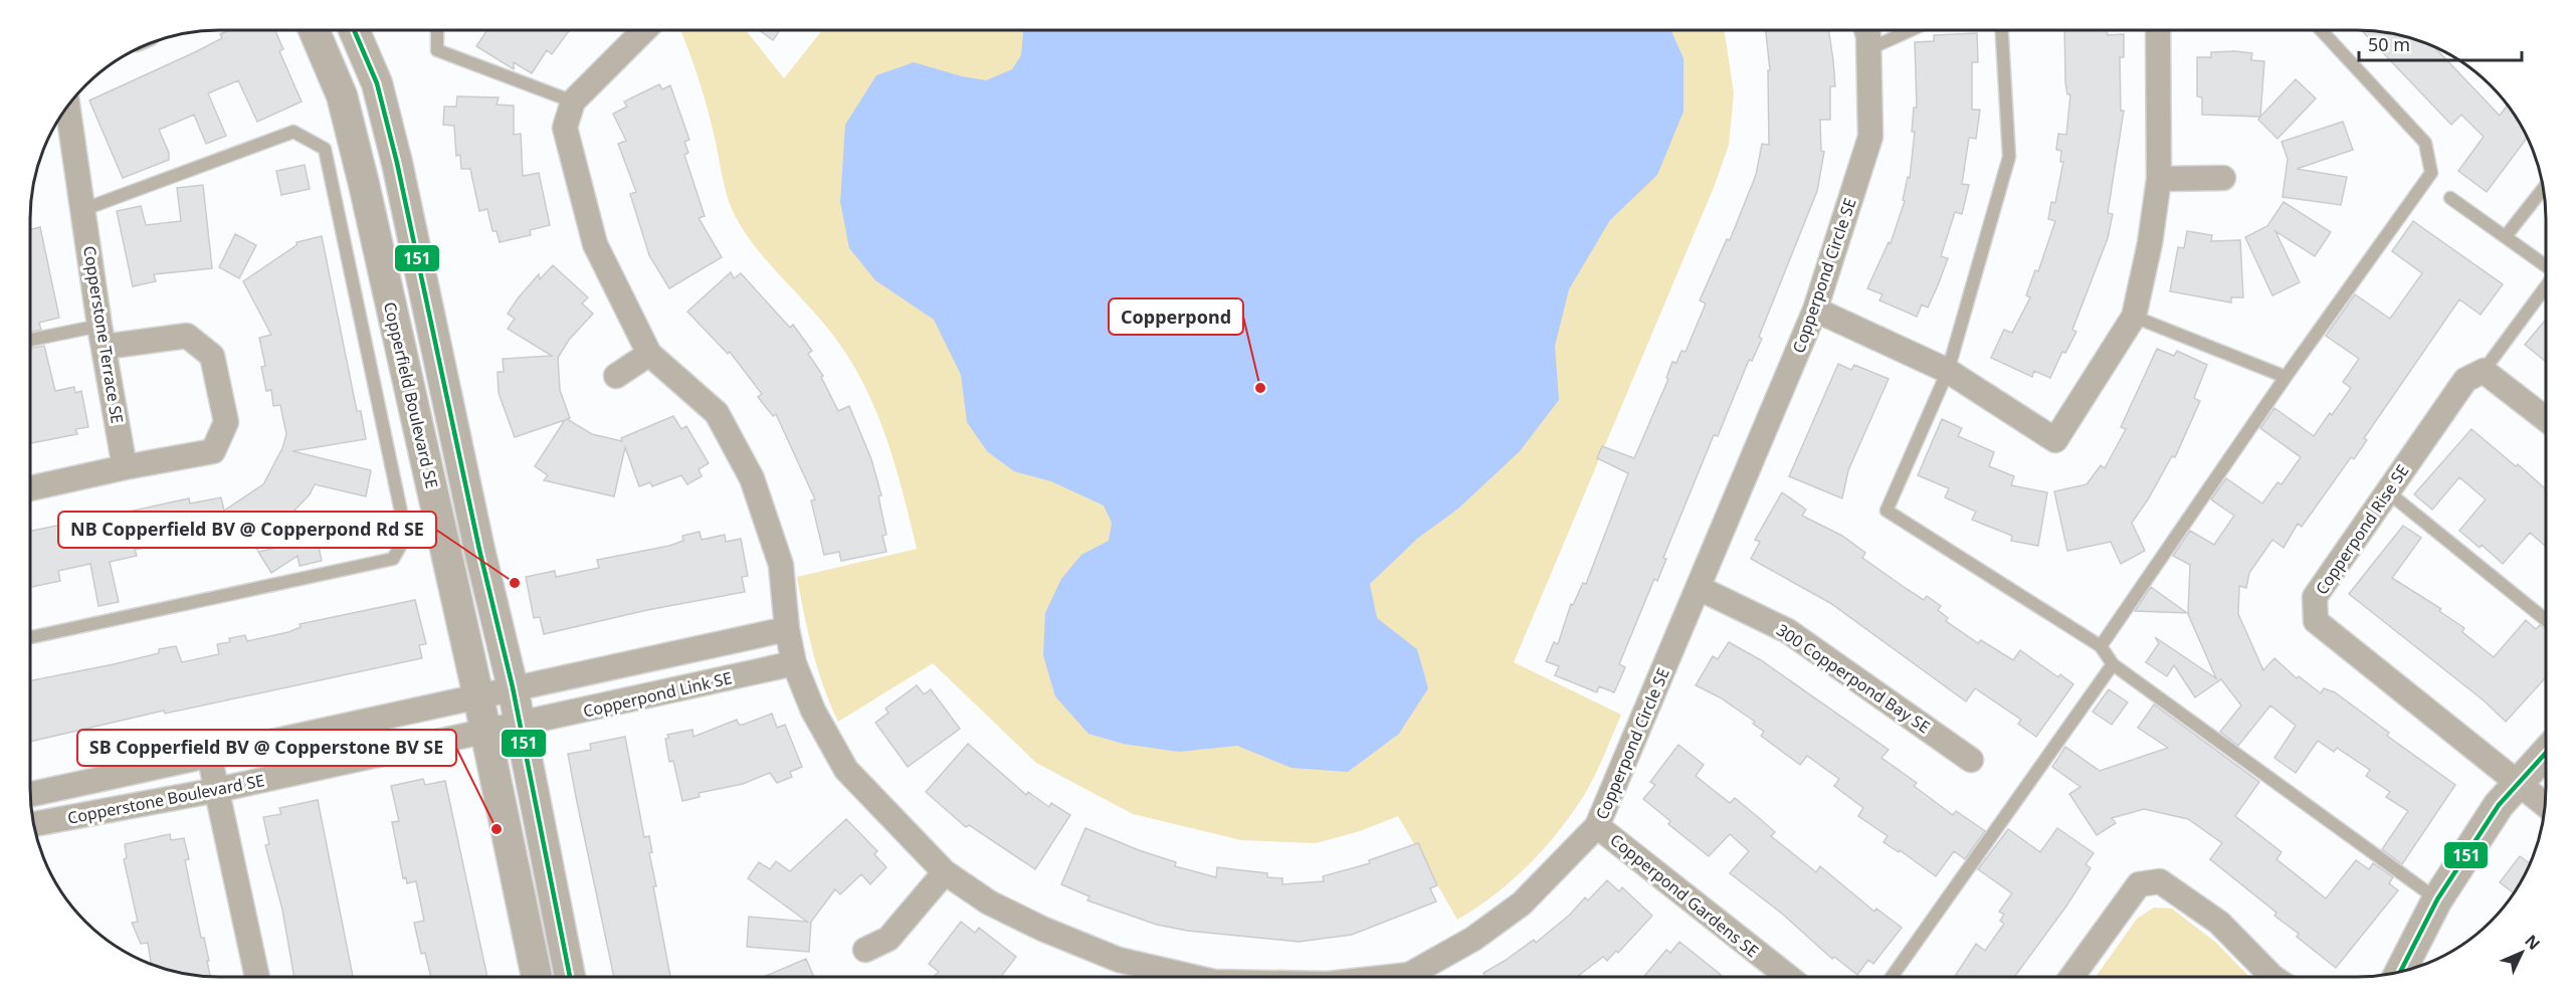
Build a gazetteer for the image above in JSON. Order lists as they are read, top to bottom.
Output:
{
  "streets": {
    "street": [
      "Copperpond Circle SE",
      "Copperstone Terrace SE",
      "Copperfield Boulevard SE",
      "Copperpond Rise SE",
      "300 Copperpond Bay SE",
      "Copperpond Link SE",
      "Copperstone Boulevard SE",
      "Copperpond Gardens SE"
    ]
  },
  "crossings": [
    ["Copperpond Circle SE", "300 Copperpond Bay SE"],
    ["Copperpond Circle SE", "Copperpond Link SE"],
    ["Copperpond Circle SE", "Copperpond Gardens SE"],
    ["Copperfield Boulevard SE", "Copperpond Link SE"],
    ["Copperfield Boulevard SE", "Copperstone Boulevard SE"],
    ["Copperpond Link SE", "Copperstone Boulevard SE"]
  ],
  "places": ["Copperpond", "NB Copperfield BV @ Copperpond Rd SE", "SB Copperfield BV @ Copperstone BV SE"],
  "lines": ["transit line 151"],
  "scale_bar": "50 m",
  "north": "top right"
}
